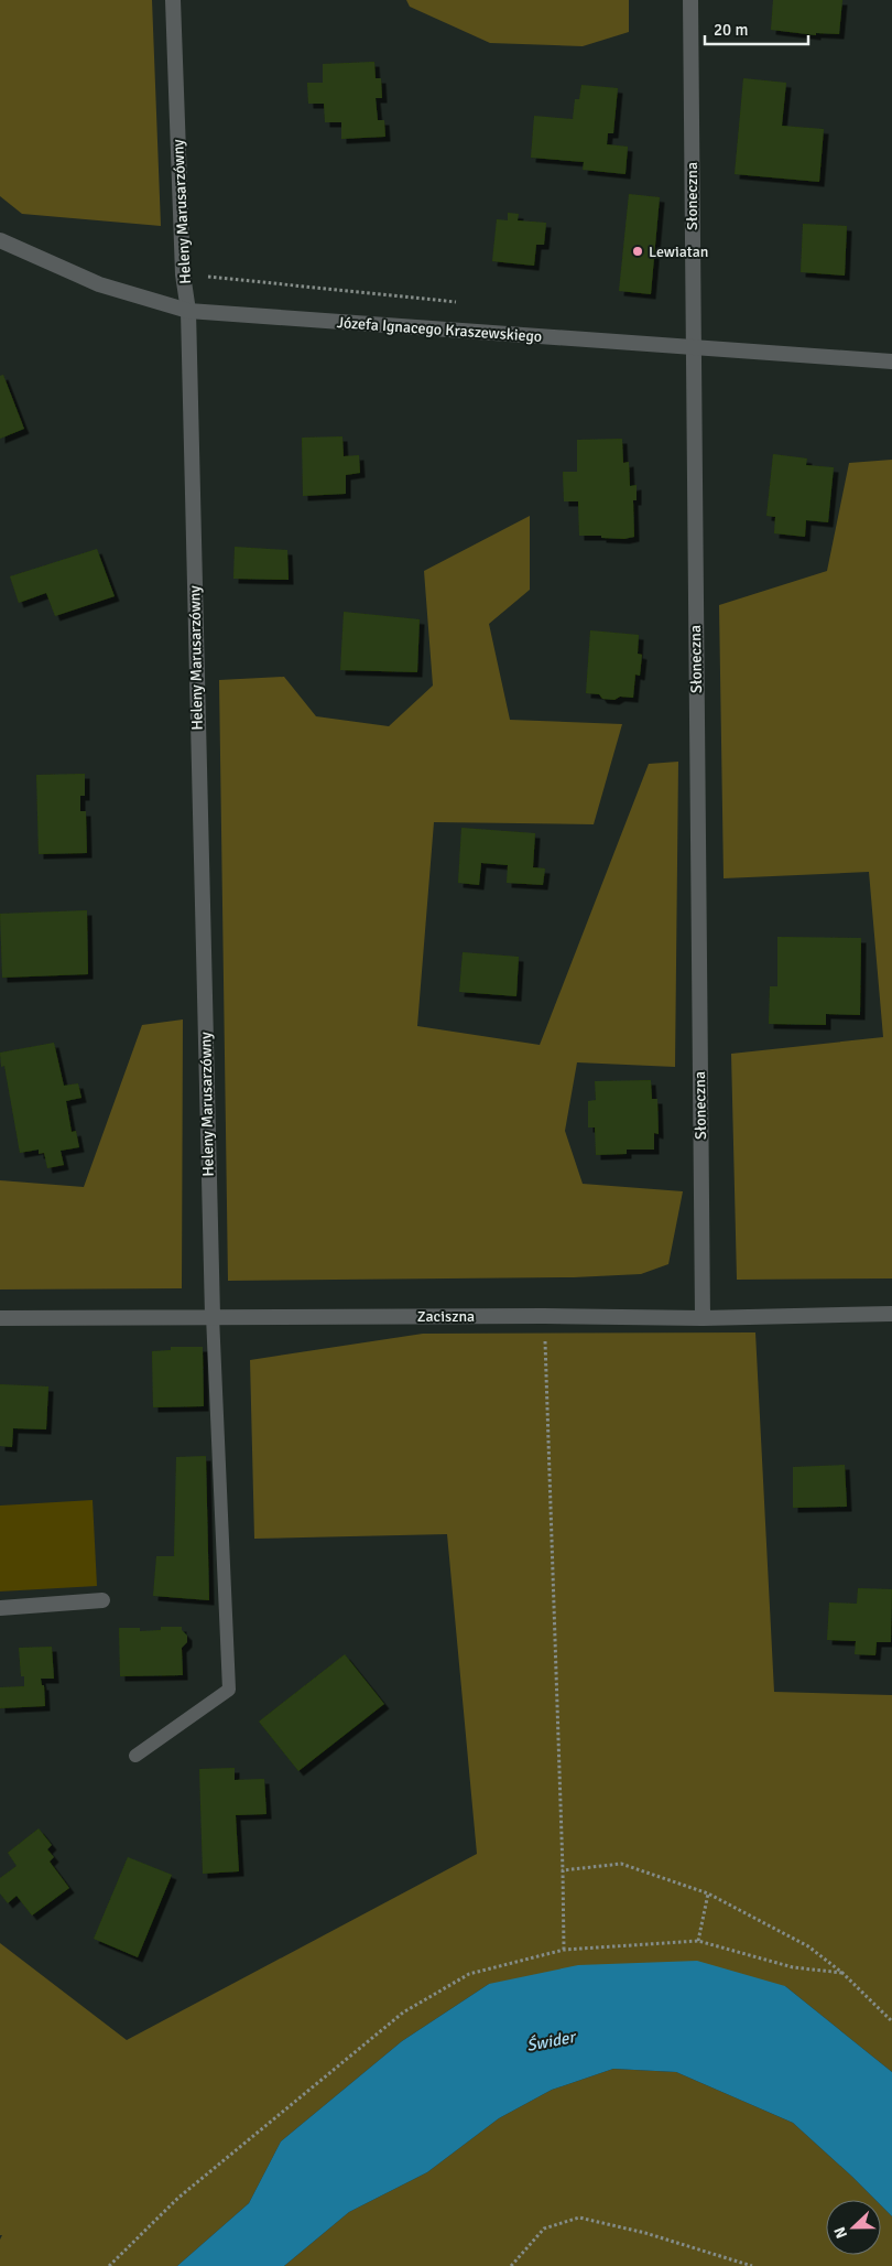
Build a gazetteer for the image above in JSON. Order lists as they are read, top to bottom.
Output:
{
  "streets": {
    "street": [
      "Słoneczna",
      "Heleny Marusarzówny",
      "Józefa Ignacego Kraszewskiego",
      "Zaciszna"
    ]
  },
  "crossings": [
    ["Słoneczna", "Józefa Ignacego Kraszewskiego"],
    ["Słoneczna", "Zaciszna"],
    ["Heleny Marusarzówny", "Józefa Ignacego Kraszewskiego"],
    ["Heleny Marusarzówny", "Zaciszna"]
  ],
  "water": ["Świder"],
  "places": ["Lewiatan"],
  "scale_bar": "20 m",
  "north": "left"
}
